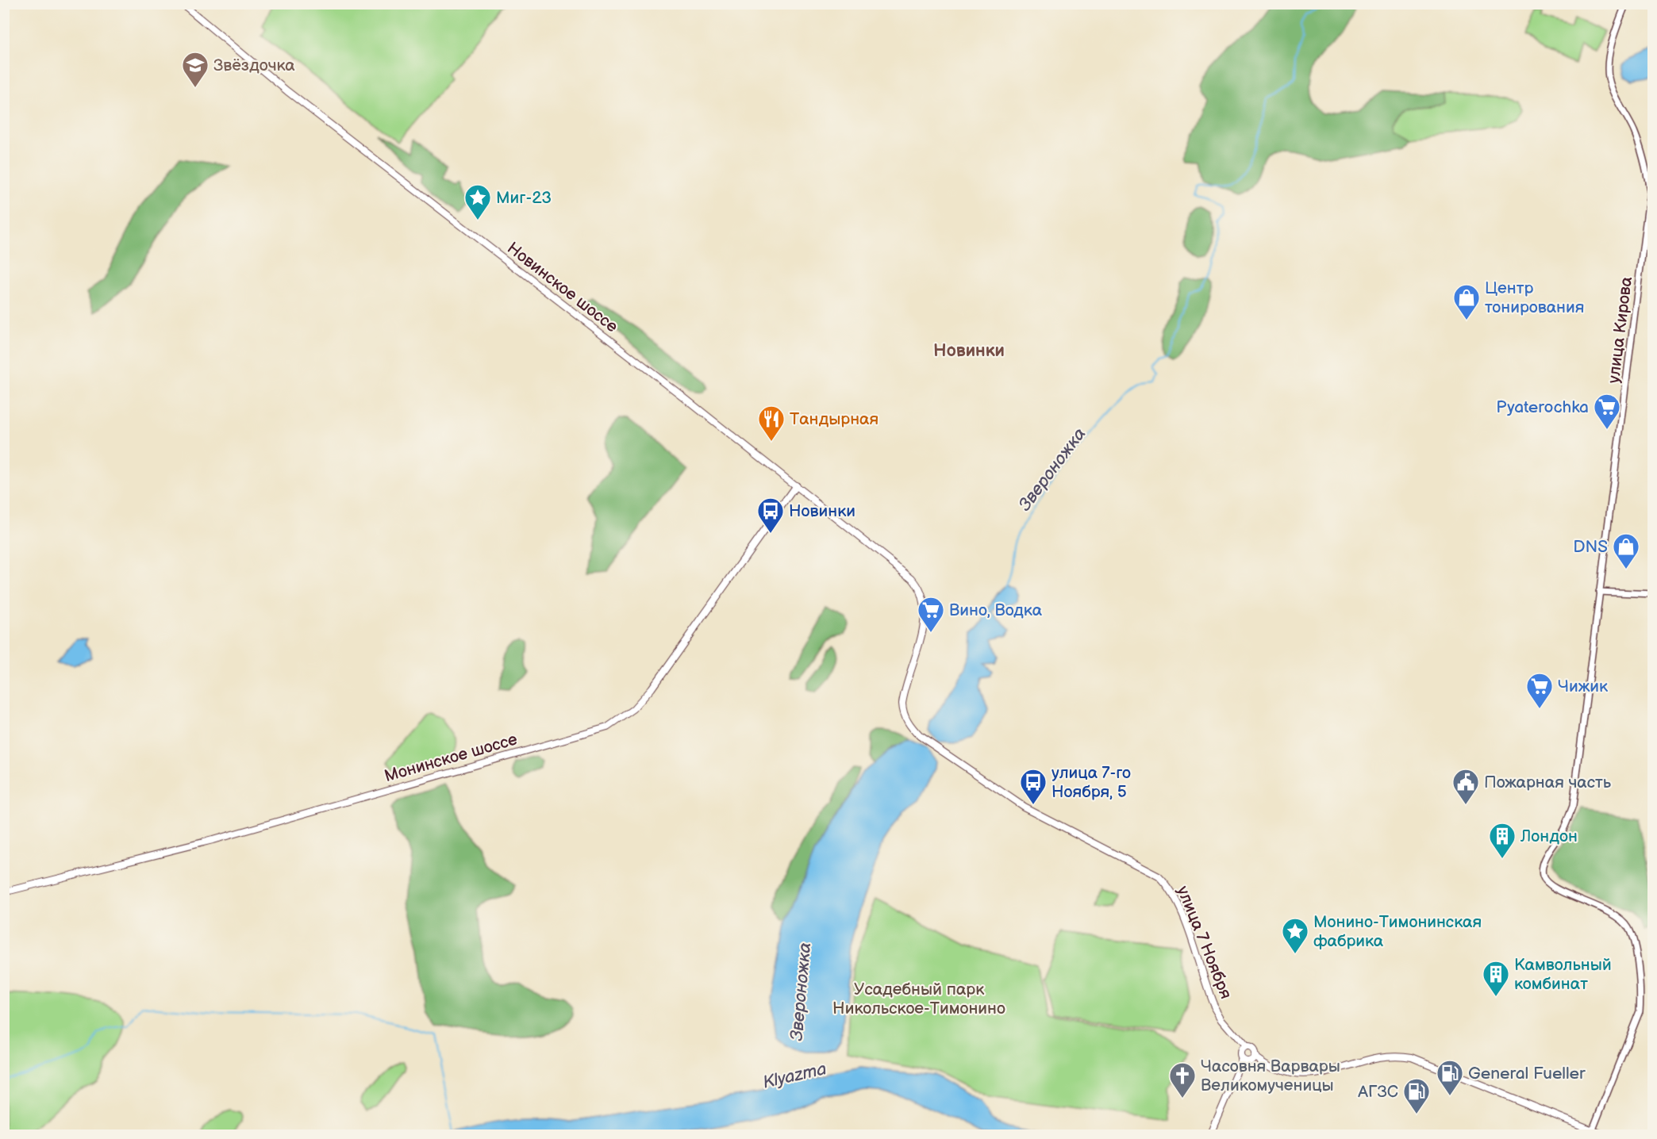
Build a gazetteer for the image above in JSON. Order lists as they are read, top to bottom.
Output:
{
  "streets": {
    "main road": ["Новинское шоссе", "Монинское шоссе", "улица 7 Ноября"],
    "street": ["улица Кирова"]
  },
  "crossings": [
    ["Новинское шоссе", "Монинское шоссе"],
    ["Новинское шоссе", "улица 7 Ноября"]
  ],
  "districts": ["Новинки"],
  "water": ["Звероножка", "Klyazma"],
  "parks": ["Усадебный парк Никольское-Тимонино"],
  "places": {
    "school or university": ["Звёздочка"],
    "place": ["Миг-23", "Монино-Тимонинская фабрика"],
    "shop": ["Центр тонирования", "DNS"],
    "supermarket": ["Pyaterochka", "Вино, Водка", "Чижик"],
    "restaurant": ["Тандырная"],
    "bus stop": ["Новинки", "улица 7-го Ноября, 5"],
    "public building": ["Пожарная часть"],
    "building": ["Лондон", "Камвольный комбинат"],
    "fuel station": ["General Fueller", "АГЗС"],
    "church": ["Часовня Варвары Великомученицы"]
  }
}
